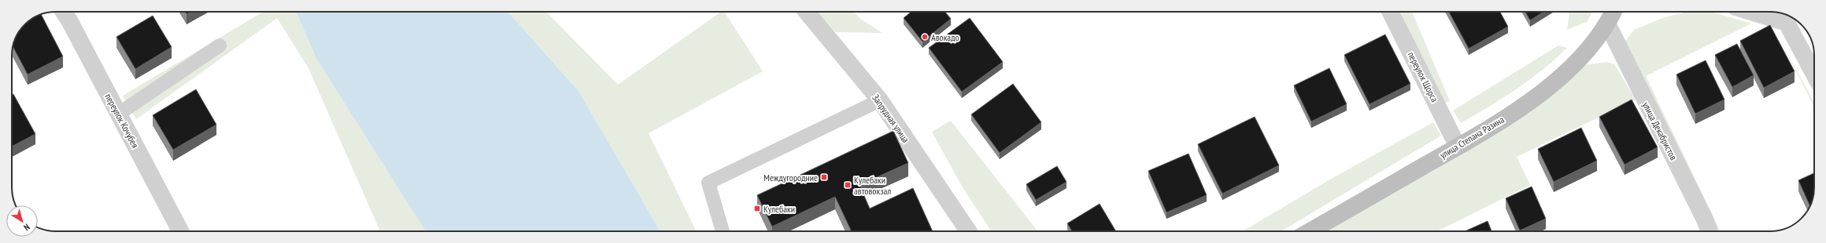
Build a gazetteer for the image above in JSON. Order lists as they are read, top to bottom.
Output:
{
  "streets": {
    "main road": ["улица Степана Разина"],
    "street": [
      "переулок Щорса",
      "Запрудная улица",
      "переулок Кочубея",
      "улица Декабристов"
    ]
  },
  "crossings": [
    ["переулок Щорса", "улица Степана Разина"],
    ["улица Декабристов", "улица Степана Разина"]
  ],
  "places": {
    "other": ["Авокадо"],
    "transit": ["Междугородние", "Кулебаки автовокзал", "Кулебаки"]
  },
  "north": "bottom right"
}
